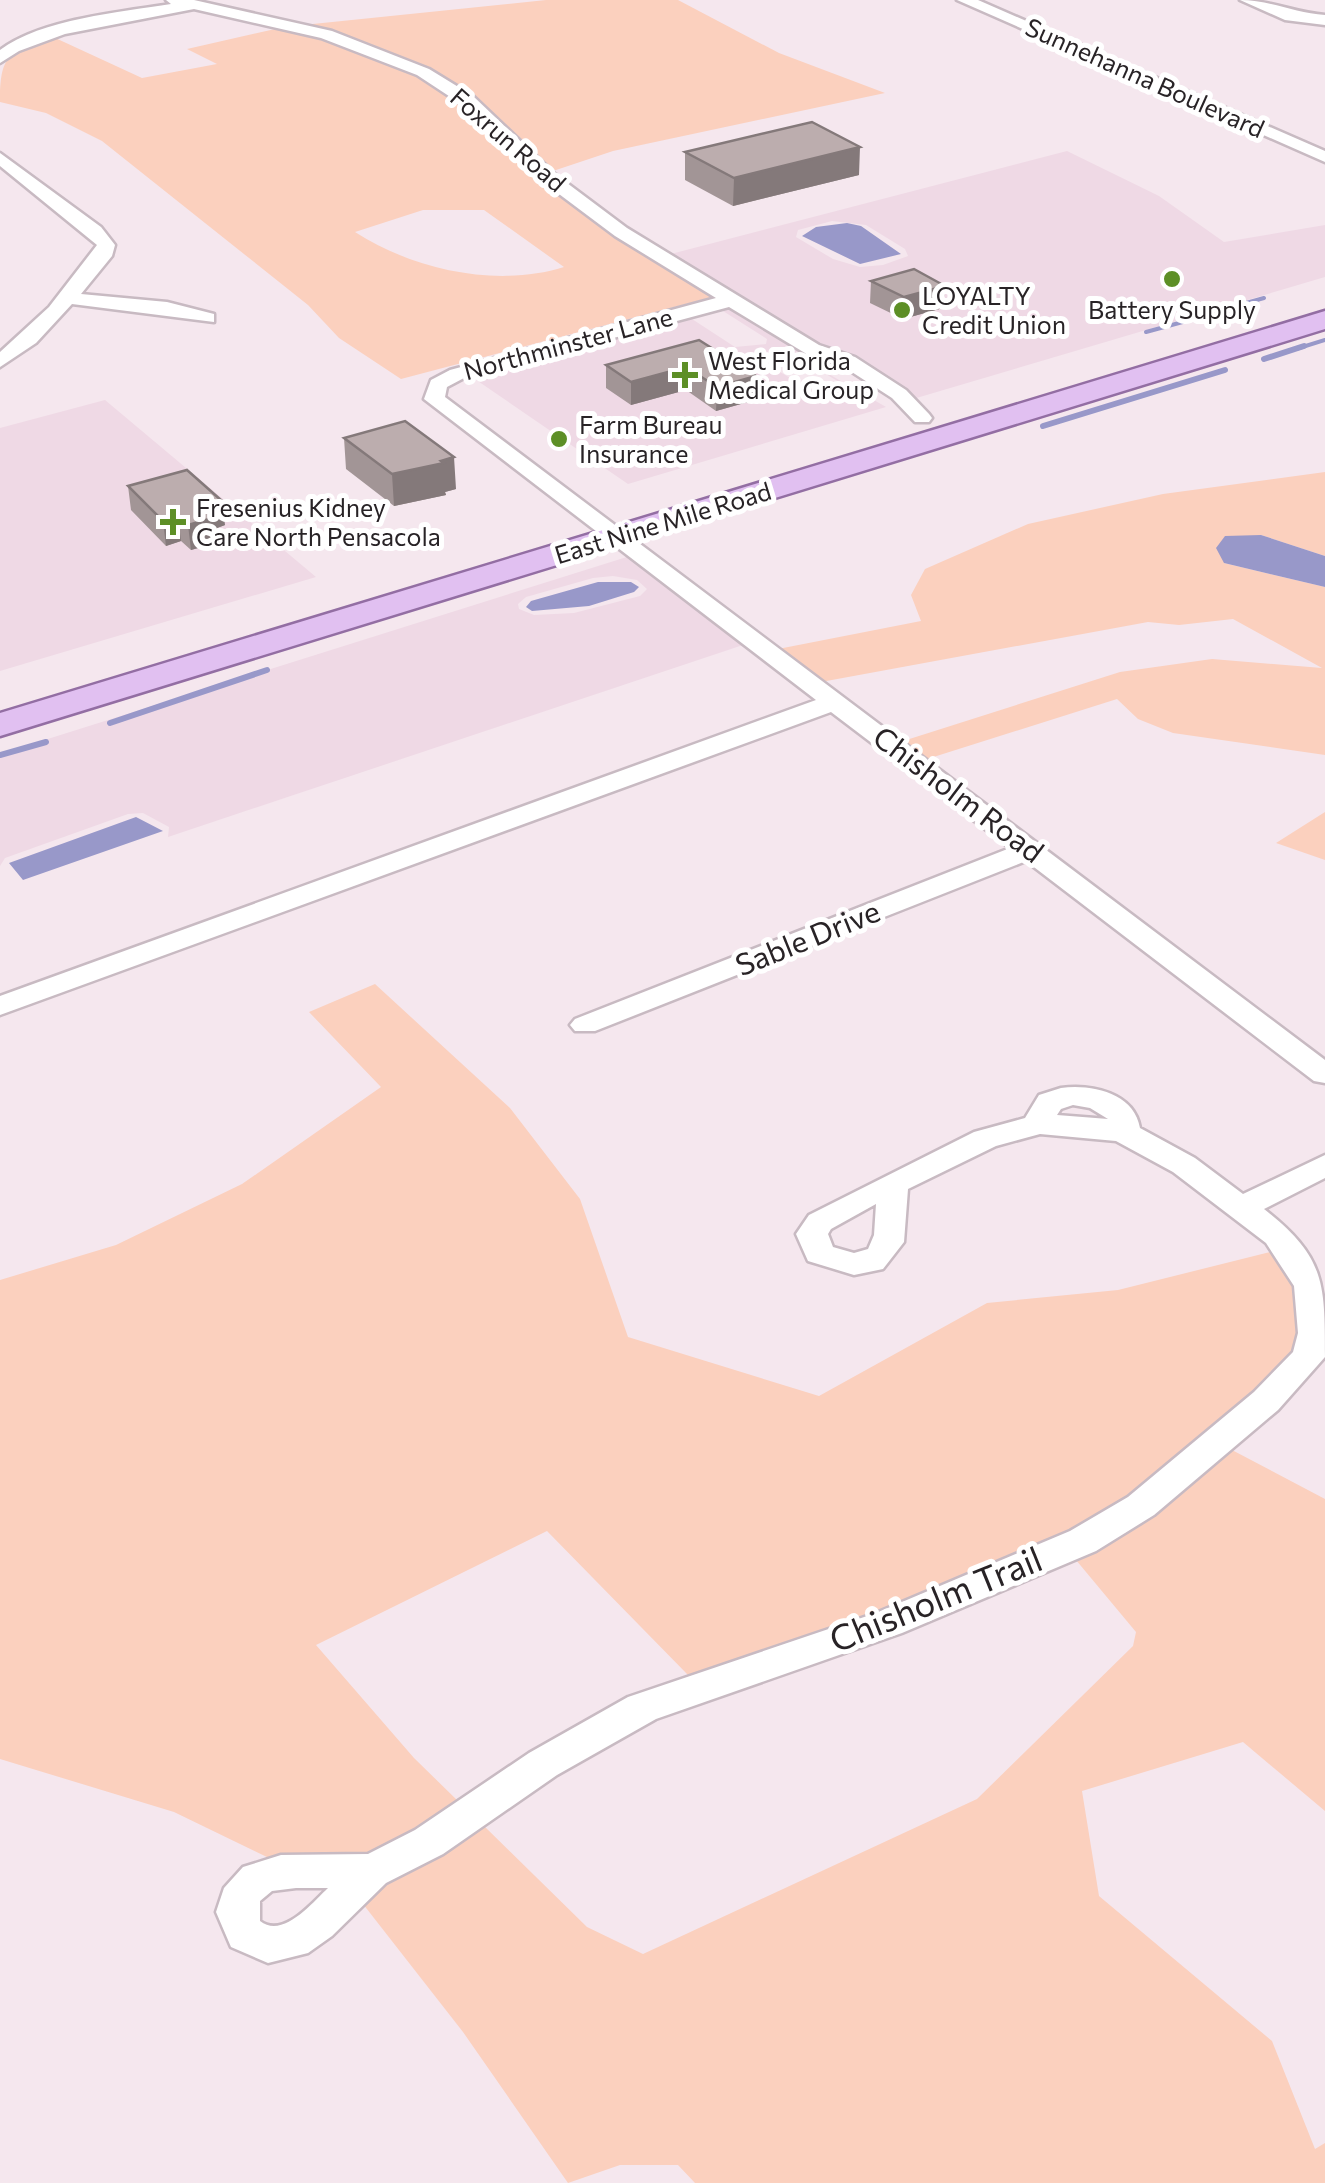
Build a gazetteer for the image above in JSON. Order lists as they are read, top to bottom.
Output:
{
  "streets": {
    "main road": ["East Nine Mile Road"],
    "street": [
      "Sunnehanna Boulevard",
      "Foxrun Road",
      "Northminster Lane",
      "Chisholm Road",
      "Sable Drive",
      "Chisholm Trail"
    ]
  },
  "crossings": [
    ["Foxrun Road", "Northminster Lane"],
    ["Foxrun Road", "East Nine Mile Road"],
    ["Northminster Lane", "East Nine Mile Road"],
    ["Northminster Lane", "Chisholm Road"],
    ["East Nine Mile Road", "Chisholm Road"],
    ["Chisholm Road", "Sable Drive"]
  ],
  "places": {
    "other": ["Battery Supply", "LOYALTY Credit Union", "Farm Bureau Insurance"],
    "health": ["West Florida Medical Group", "Fresenius Kidney Care North Pensacola"]
  }
}
